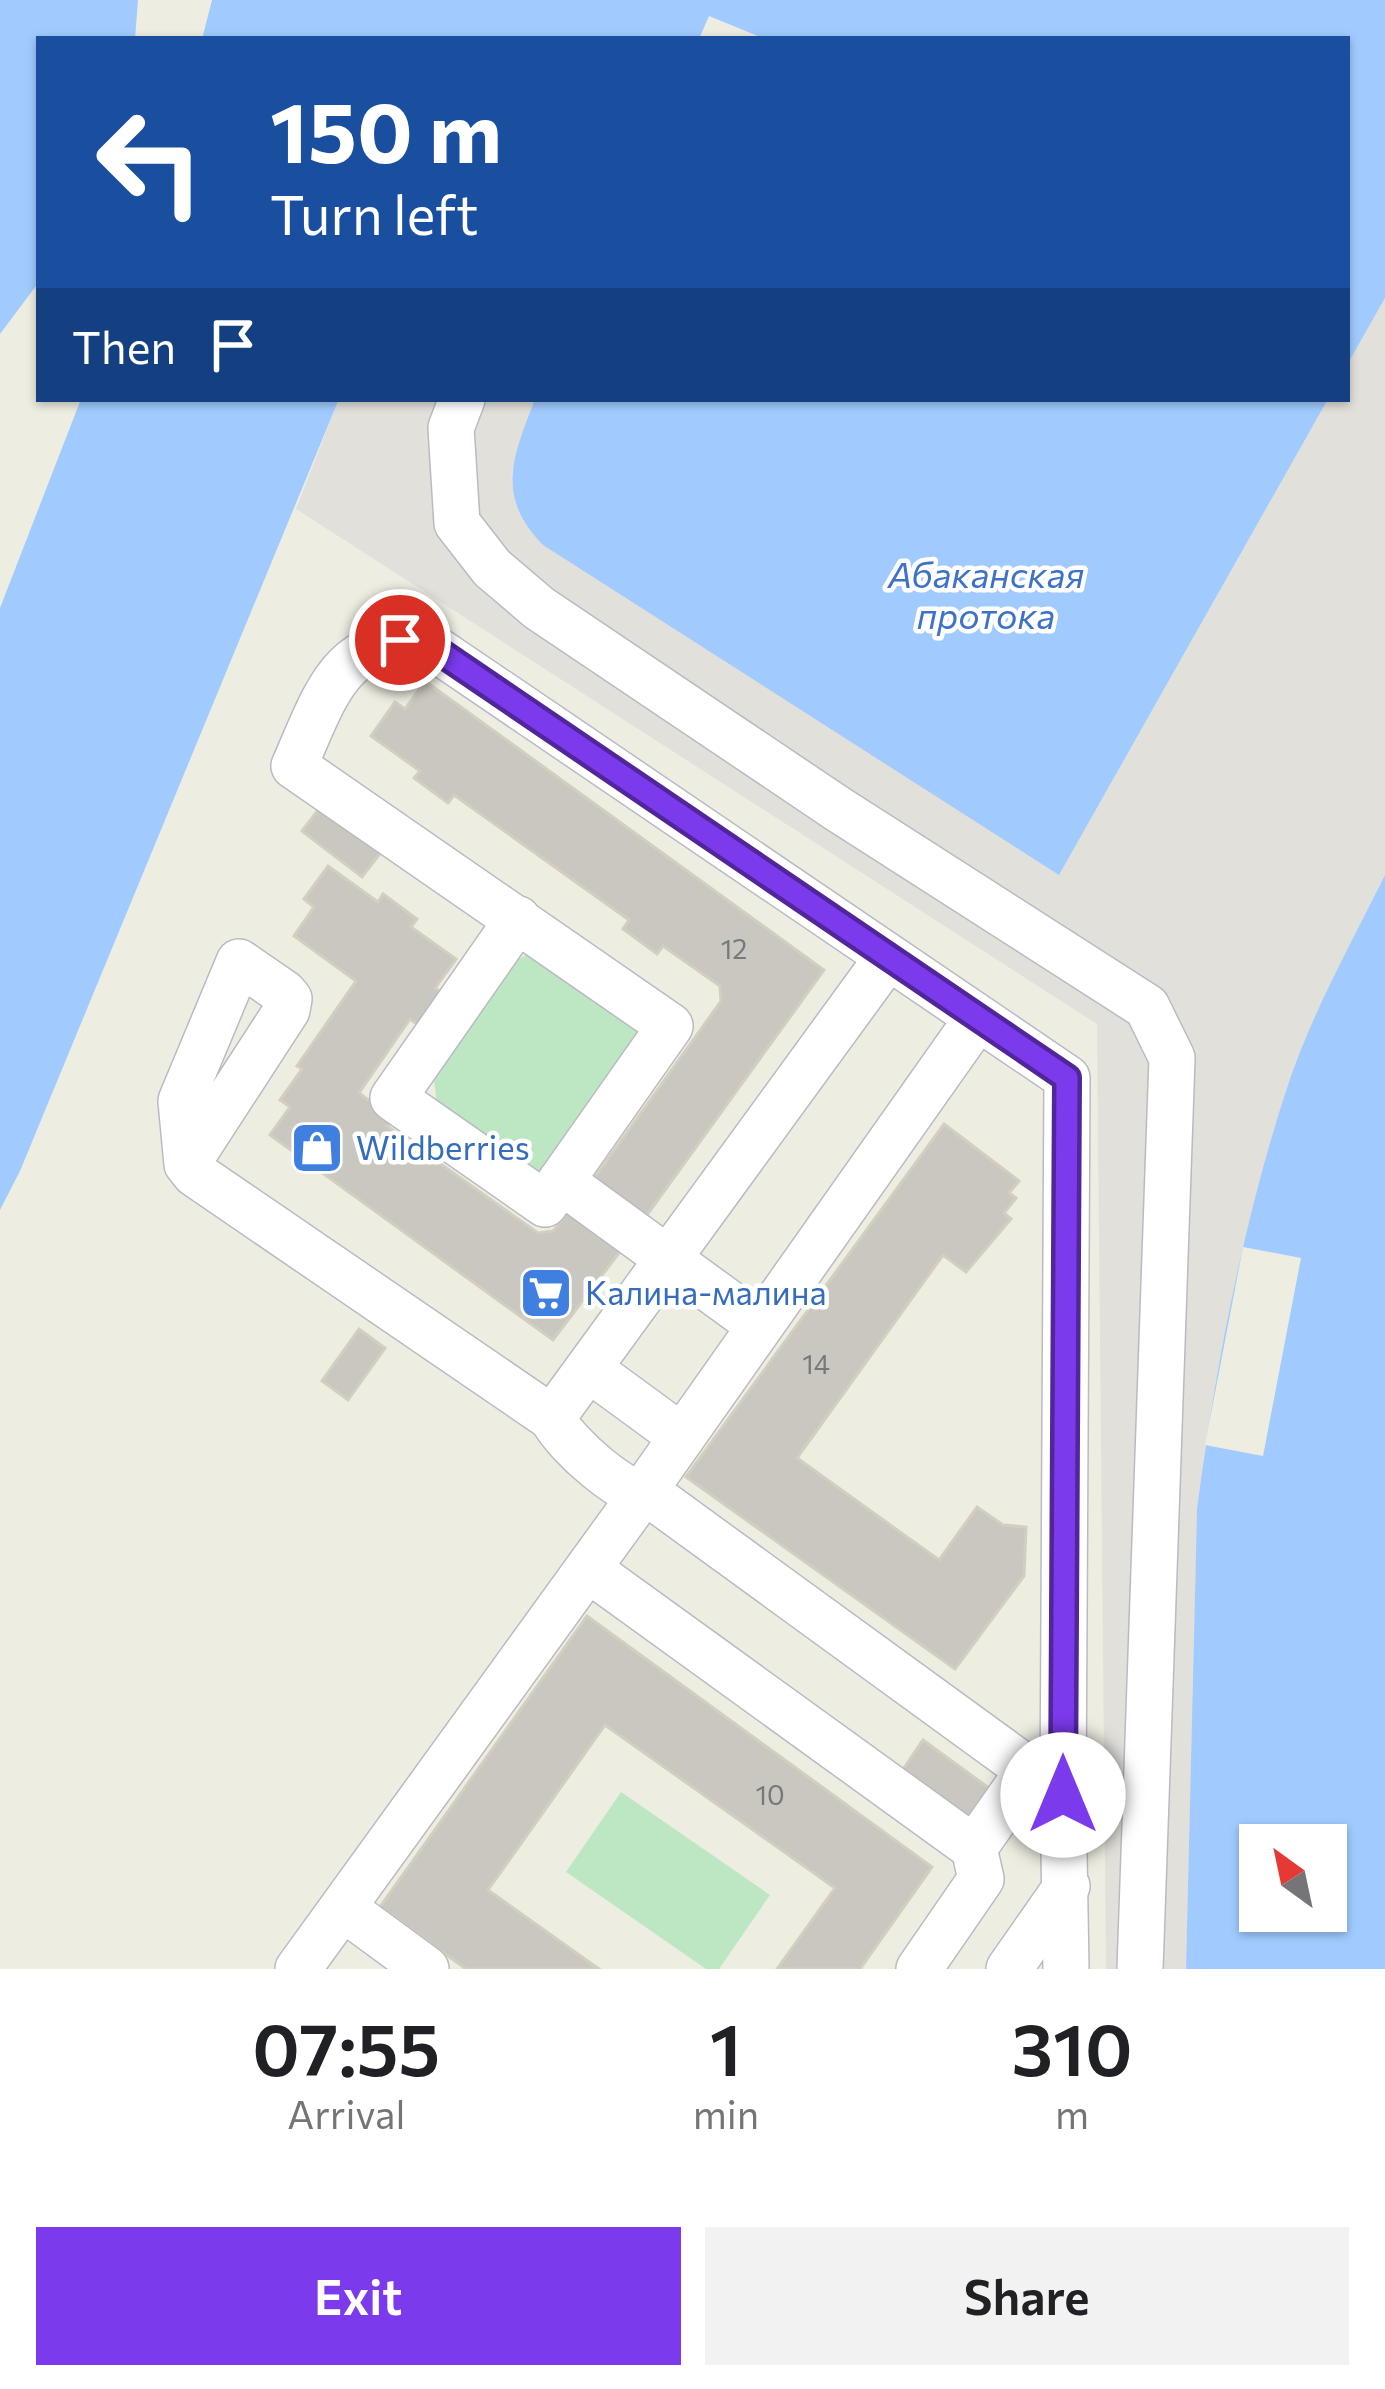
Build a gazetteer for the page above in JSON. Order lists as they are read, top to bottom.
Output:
{
  "water": ["Абаканская протока"],
  "places": {
    "shop": ["Wildberries"],
    "supermarket": ["Калина-малина"]
  },
  "house_numbers": ["12", "14", "10"],
  "north": "top left",
  "page": {
    "turn": ["150 m", "Turn left"],
    "then": "Then",
    "eta": [
      "07:55",
      "Arrival",
      "1",
      "min",
      "310",
      "m"
    ],
    "buttons": ["Exit", "Share"]
  }
}
